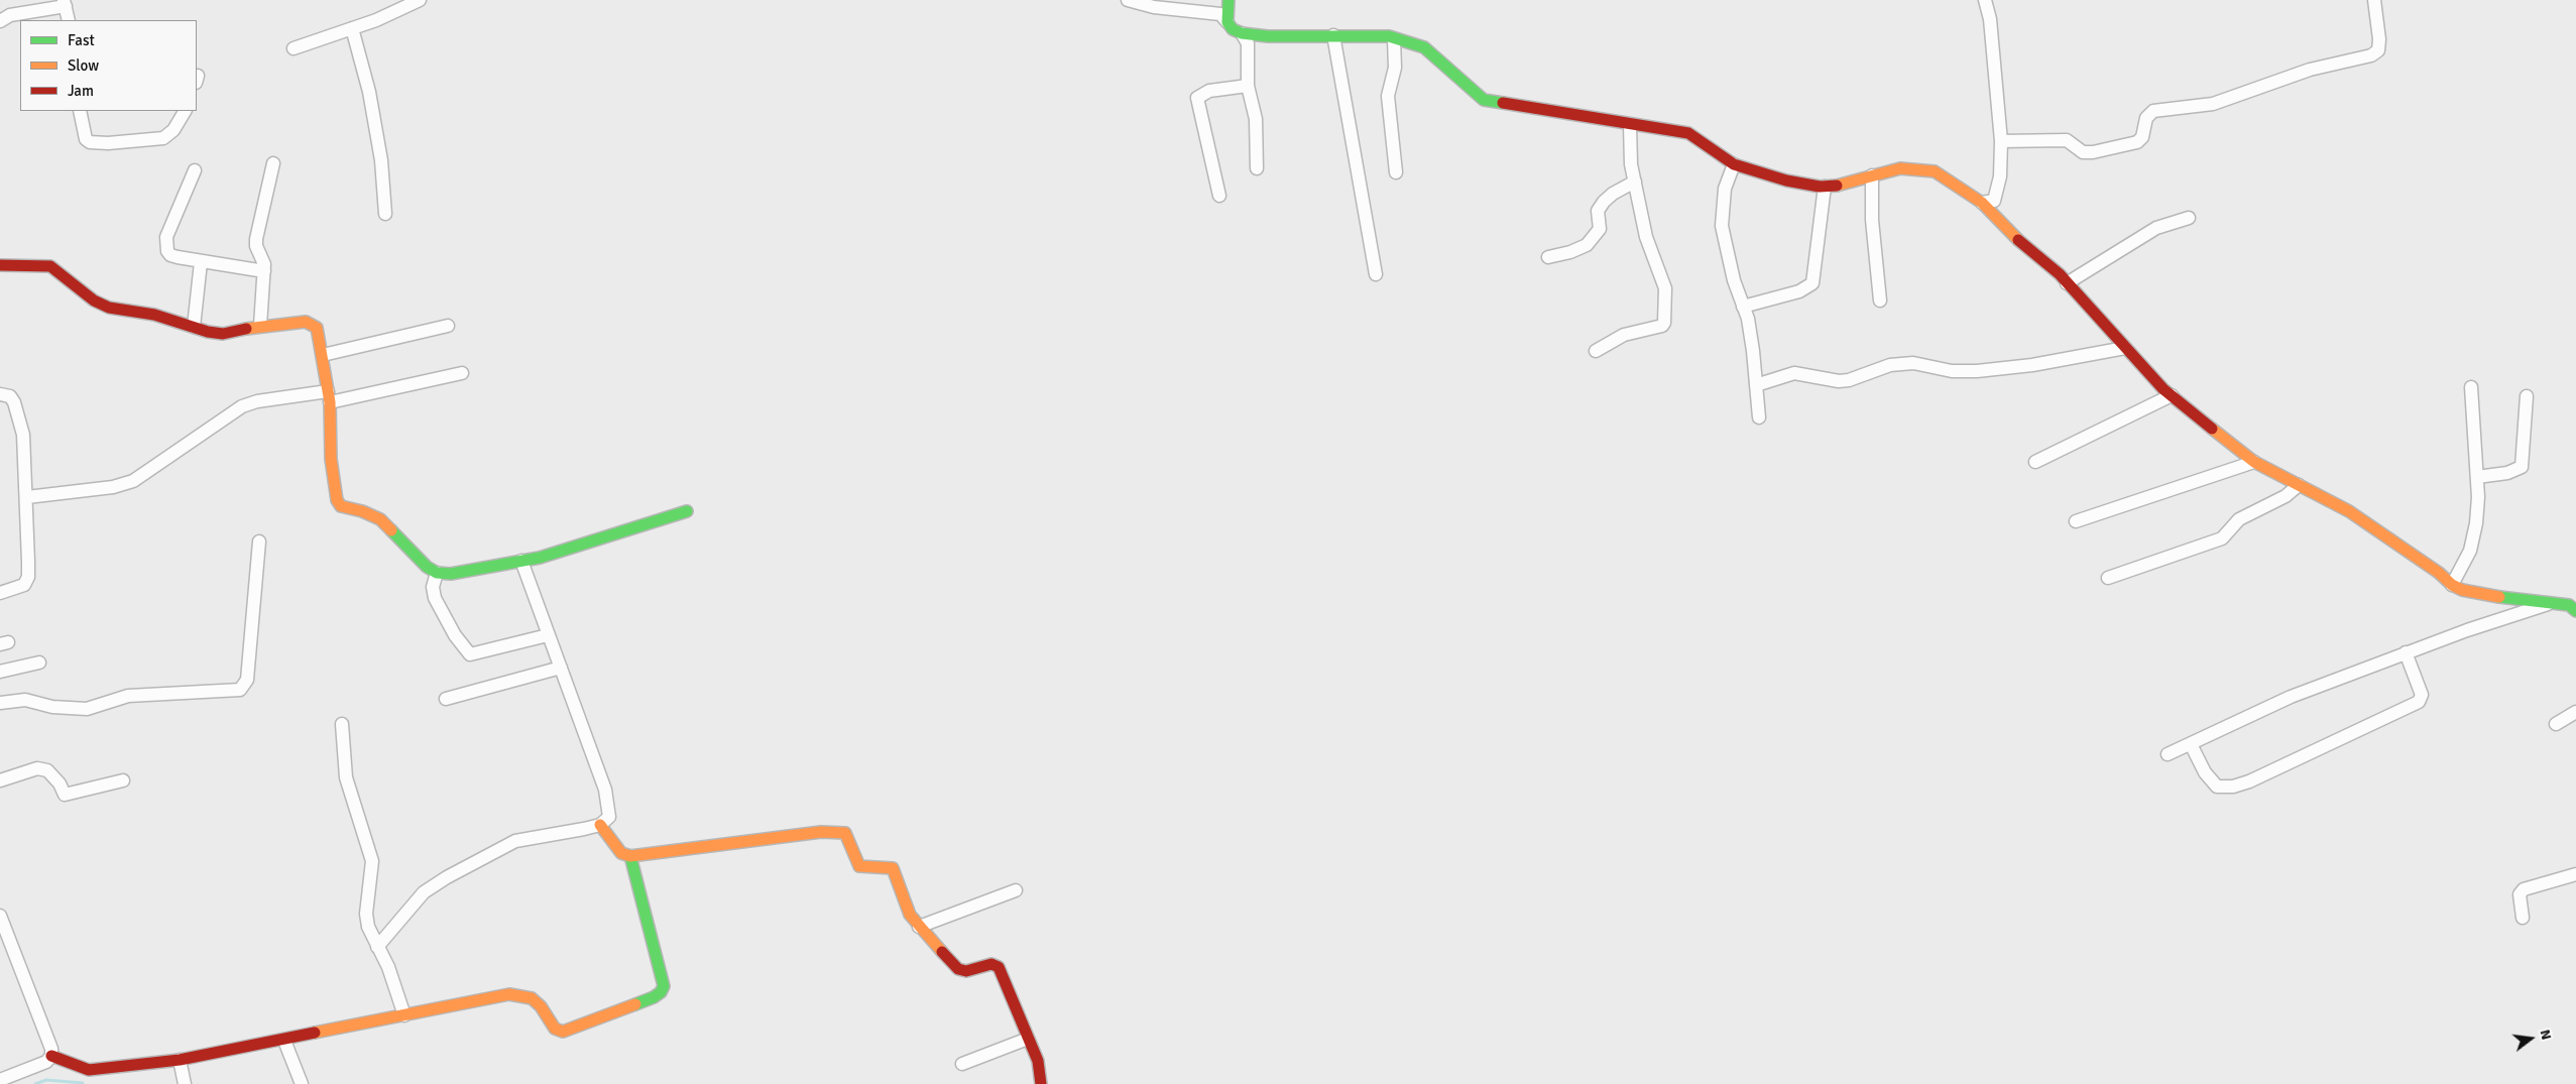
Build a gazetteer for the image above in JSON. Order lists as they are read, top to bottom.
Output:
{
  "legend": ["Fast", "Slow", "Jam"],
  "north": "right"
}
